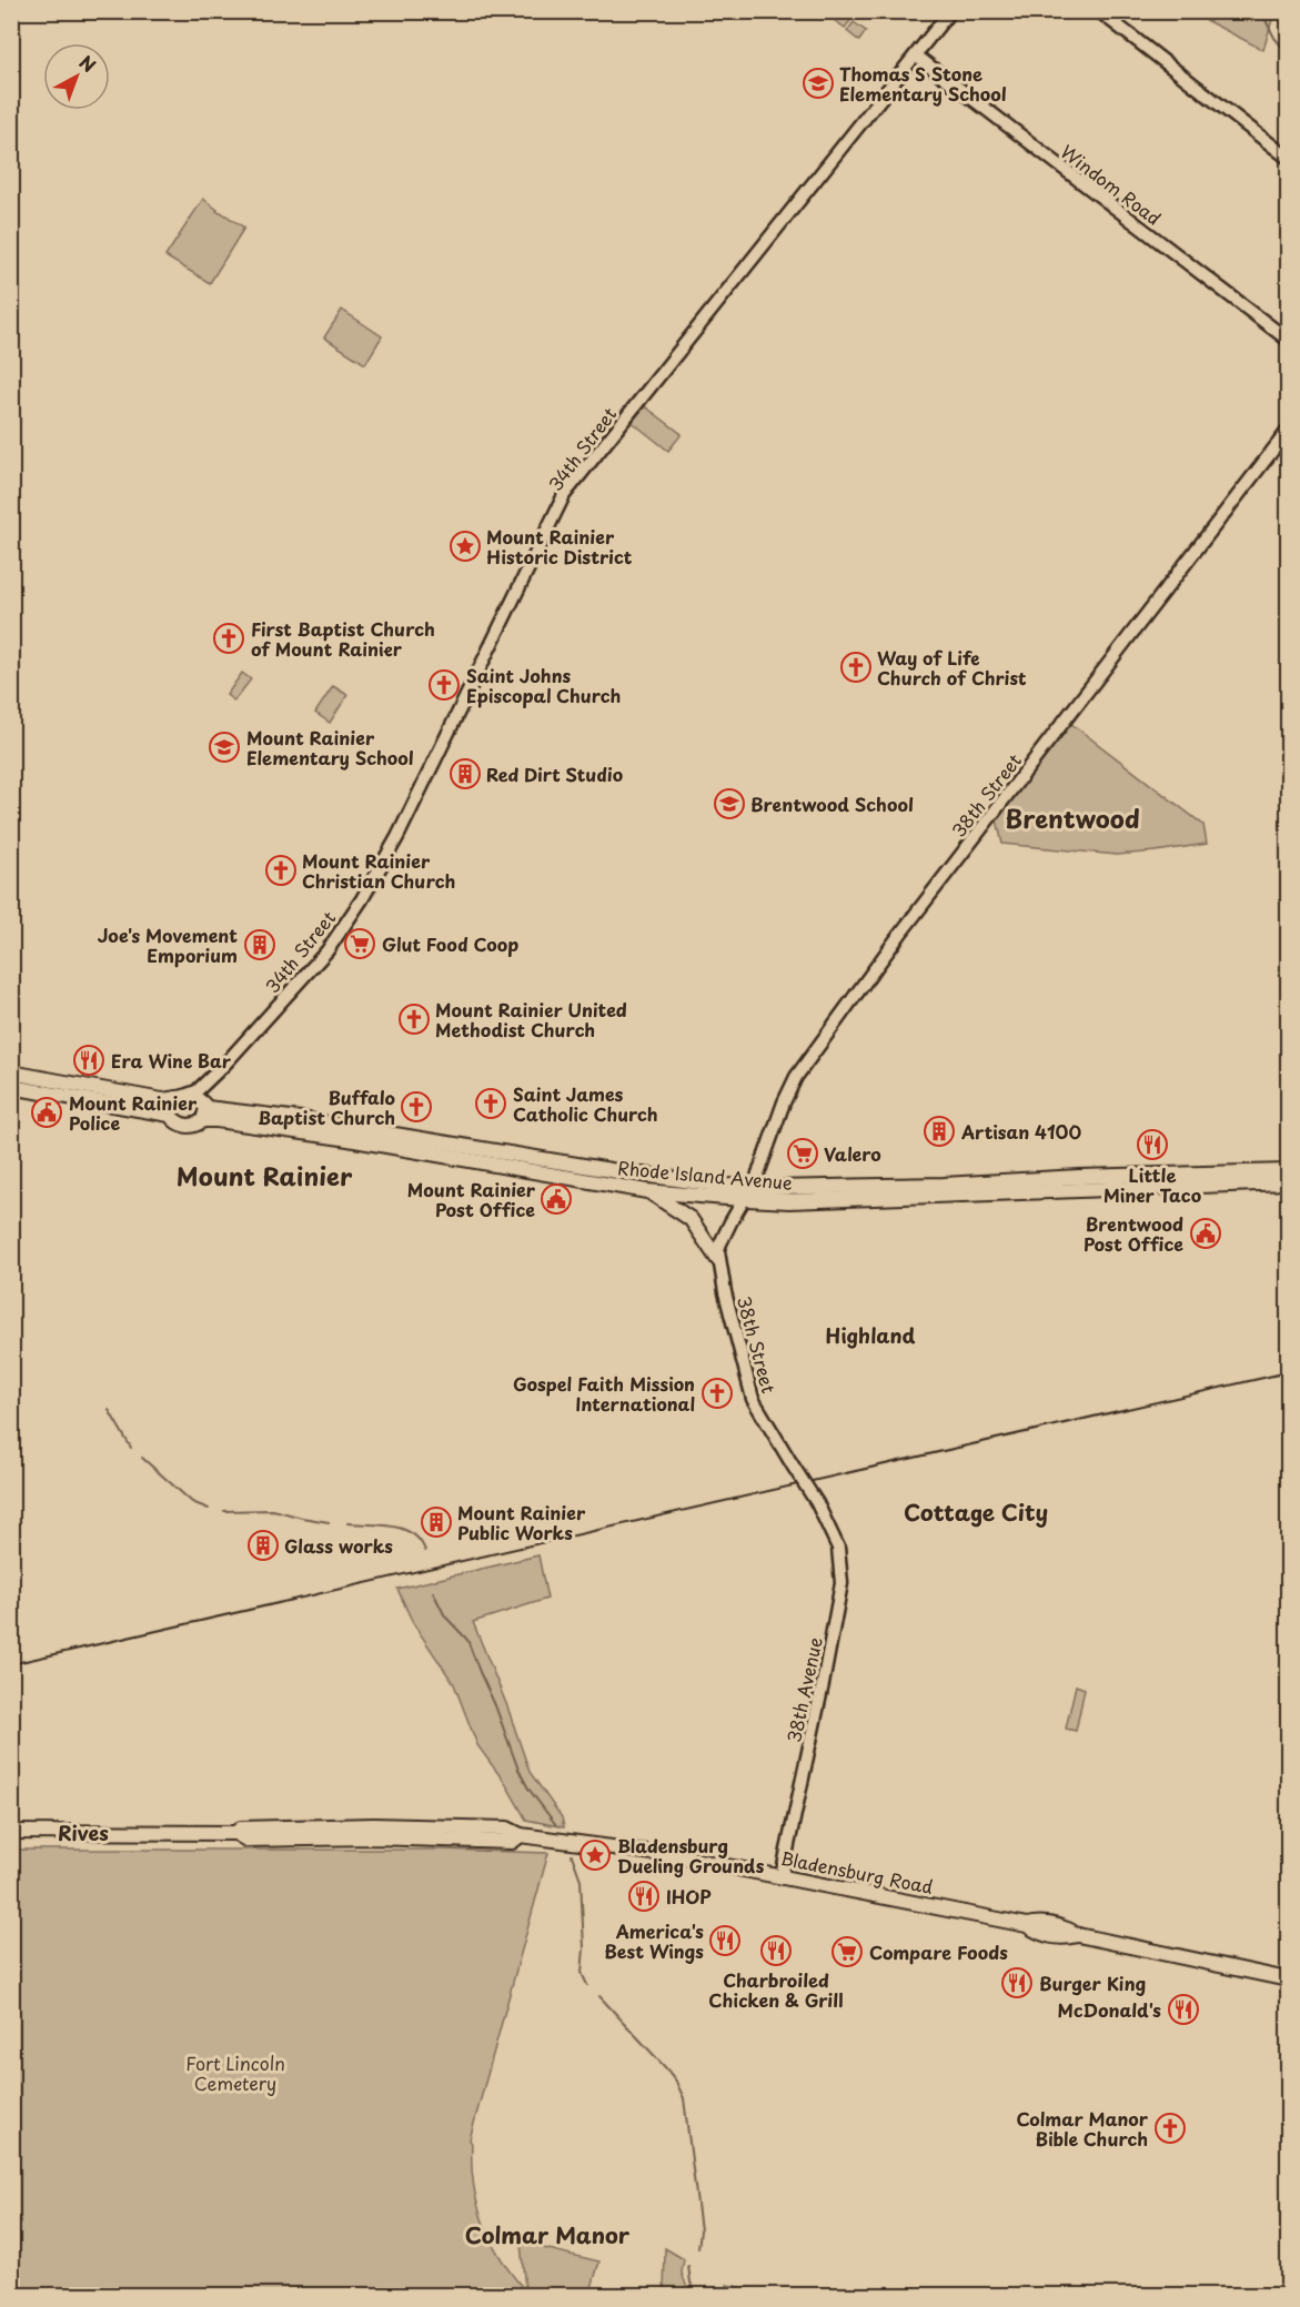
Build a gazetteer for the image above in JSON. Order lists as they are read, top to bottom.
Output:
{
  "streets": {
    "main road": ["Rhode Island Avenue", "Bladensburg Road"],
    "street": [
      "Windom Road",
      "34th Street",
      "38th Street",
      "38th Avenue"
    ]
  },
  "crossings": [
    ["Windom Road", "34th Street"],
    ["34th Street", "Rhode Island Avenue"],
    ["38th Street", "Rhode Island Avenue"],
    ["38th Street", "38th Avenue"],
    ["38th Avenue", "Bladensburg Road"]
  ],
  "districts": [
    "Brentwood",
    "Mount Rainier",
    "Highland",
    "Cottage City",
    "Rives",
    "Colmar Manor"
  ],
  "parks": ["Fort Lincoln Cemetery"],
  "places": {
    "school or university": ["Thomas S Stone Elementary School", "Mount Rainier Elementary School", "Brentwood School"],
    "place": ["Mount Rainier Historic District", "Bladensburg Dueling Grounds"],
    "church": [
      "First Baptist Church of Mount Rainier",
      "Way of Life Church of Christ",
      "Saint Johns Episcopal Church",
      "Mount Rainier Christian Church",
      "Mount Rainier United Methodist Church",
      "Saint James Catholic Church",
      "Buffalo Baptist Church",
      "Gospel Faith Mission International",
      "Colmar Manor Bible Church"
    ],
    "building": [
      "Red Dirt Studio",
      "Joe's Movement Emporium",
      "Artisan 4100",
      "Mount Rainier Public Works",
      "Glass works"
    ],
    "supermarket": ["Glut Food Coop", "Valero", "Compare Foods"],
    "restaurant": [
      "Era Wine Bar",
      "Little Miner Taco",
      "IHOP",
      "America's Best Wings",
      "Charbroiled Chicken & Grill",
      "Burger King",
      "McDonald's"
    ],
    "public building": ["Mount Rainier Police", "Mount Rainier Post Office", "Brentwood Post Office"]
  },
  "north": "top right"
}
